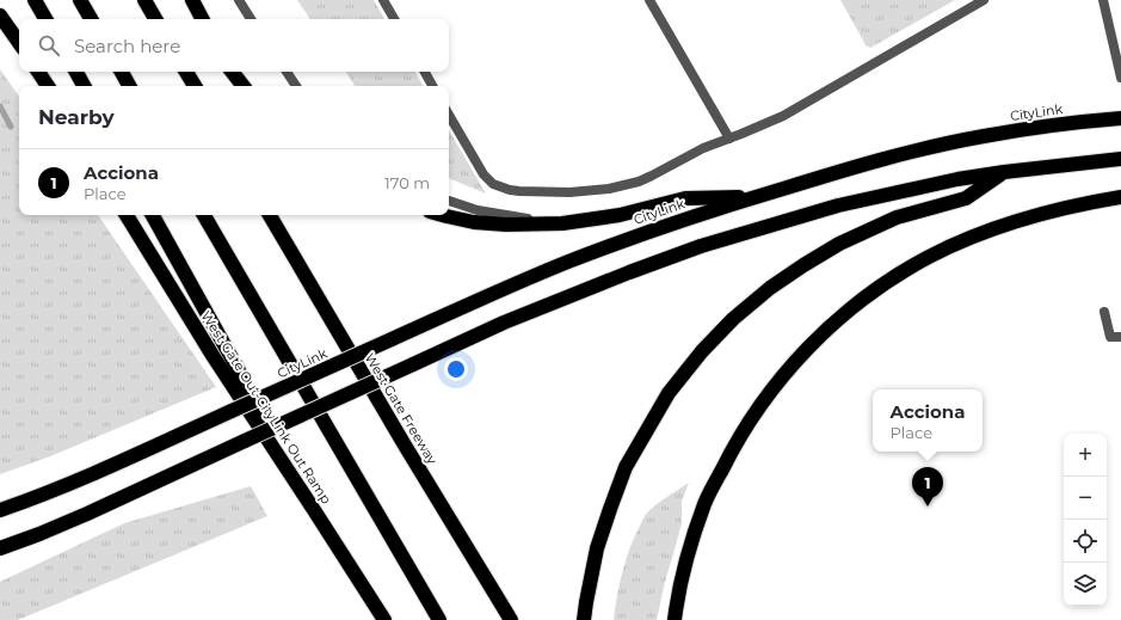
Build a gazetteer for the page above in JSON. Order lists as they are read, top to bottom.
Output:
{
  "streets": {
    "highway": ["CityLink", "West Gate Out-CityLink Out Ramp", "West Gate Freeway"]
  },
  "page": {
    "search": "Search here",
    "heading": "Nearby",
    "list": [
      {
        "mark": "1",
        "name": "Acciona",
        "note": "Place",
        "value": "170 m"
      }
    ],
    "popup": ["Acciona", "Place"],
    "map_buttons": ["+", "−"],
    "pins": "1"
  }
}
